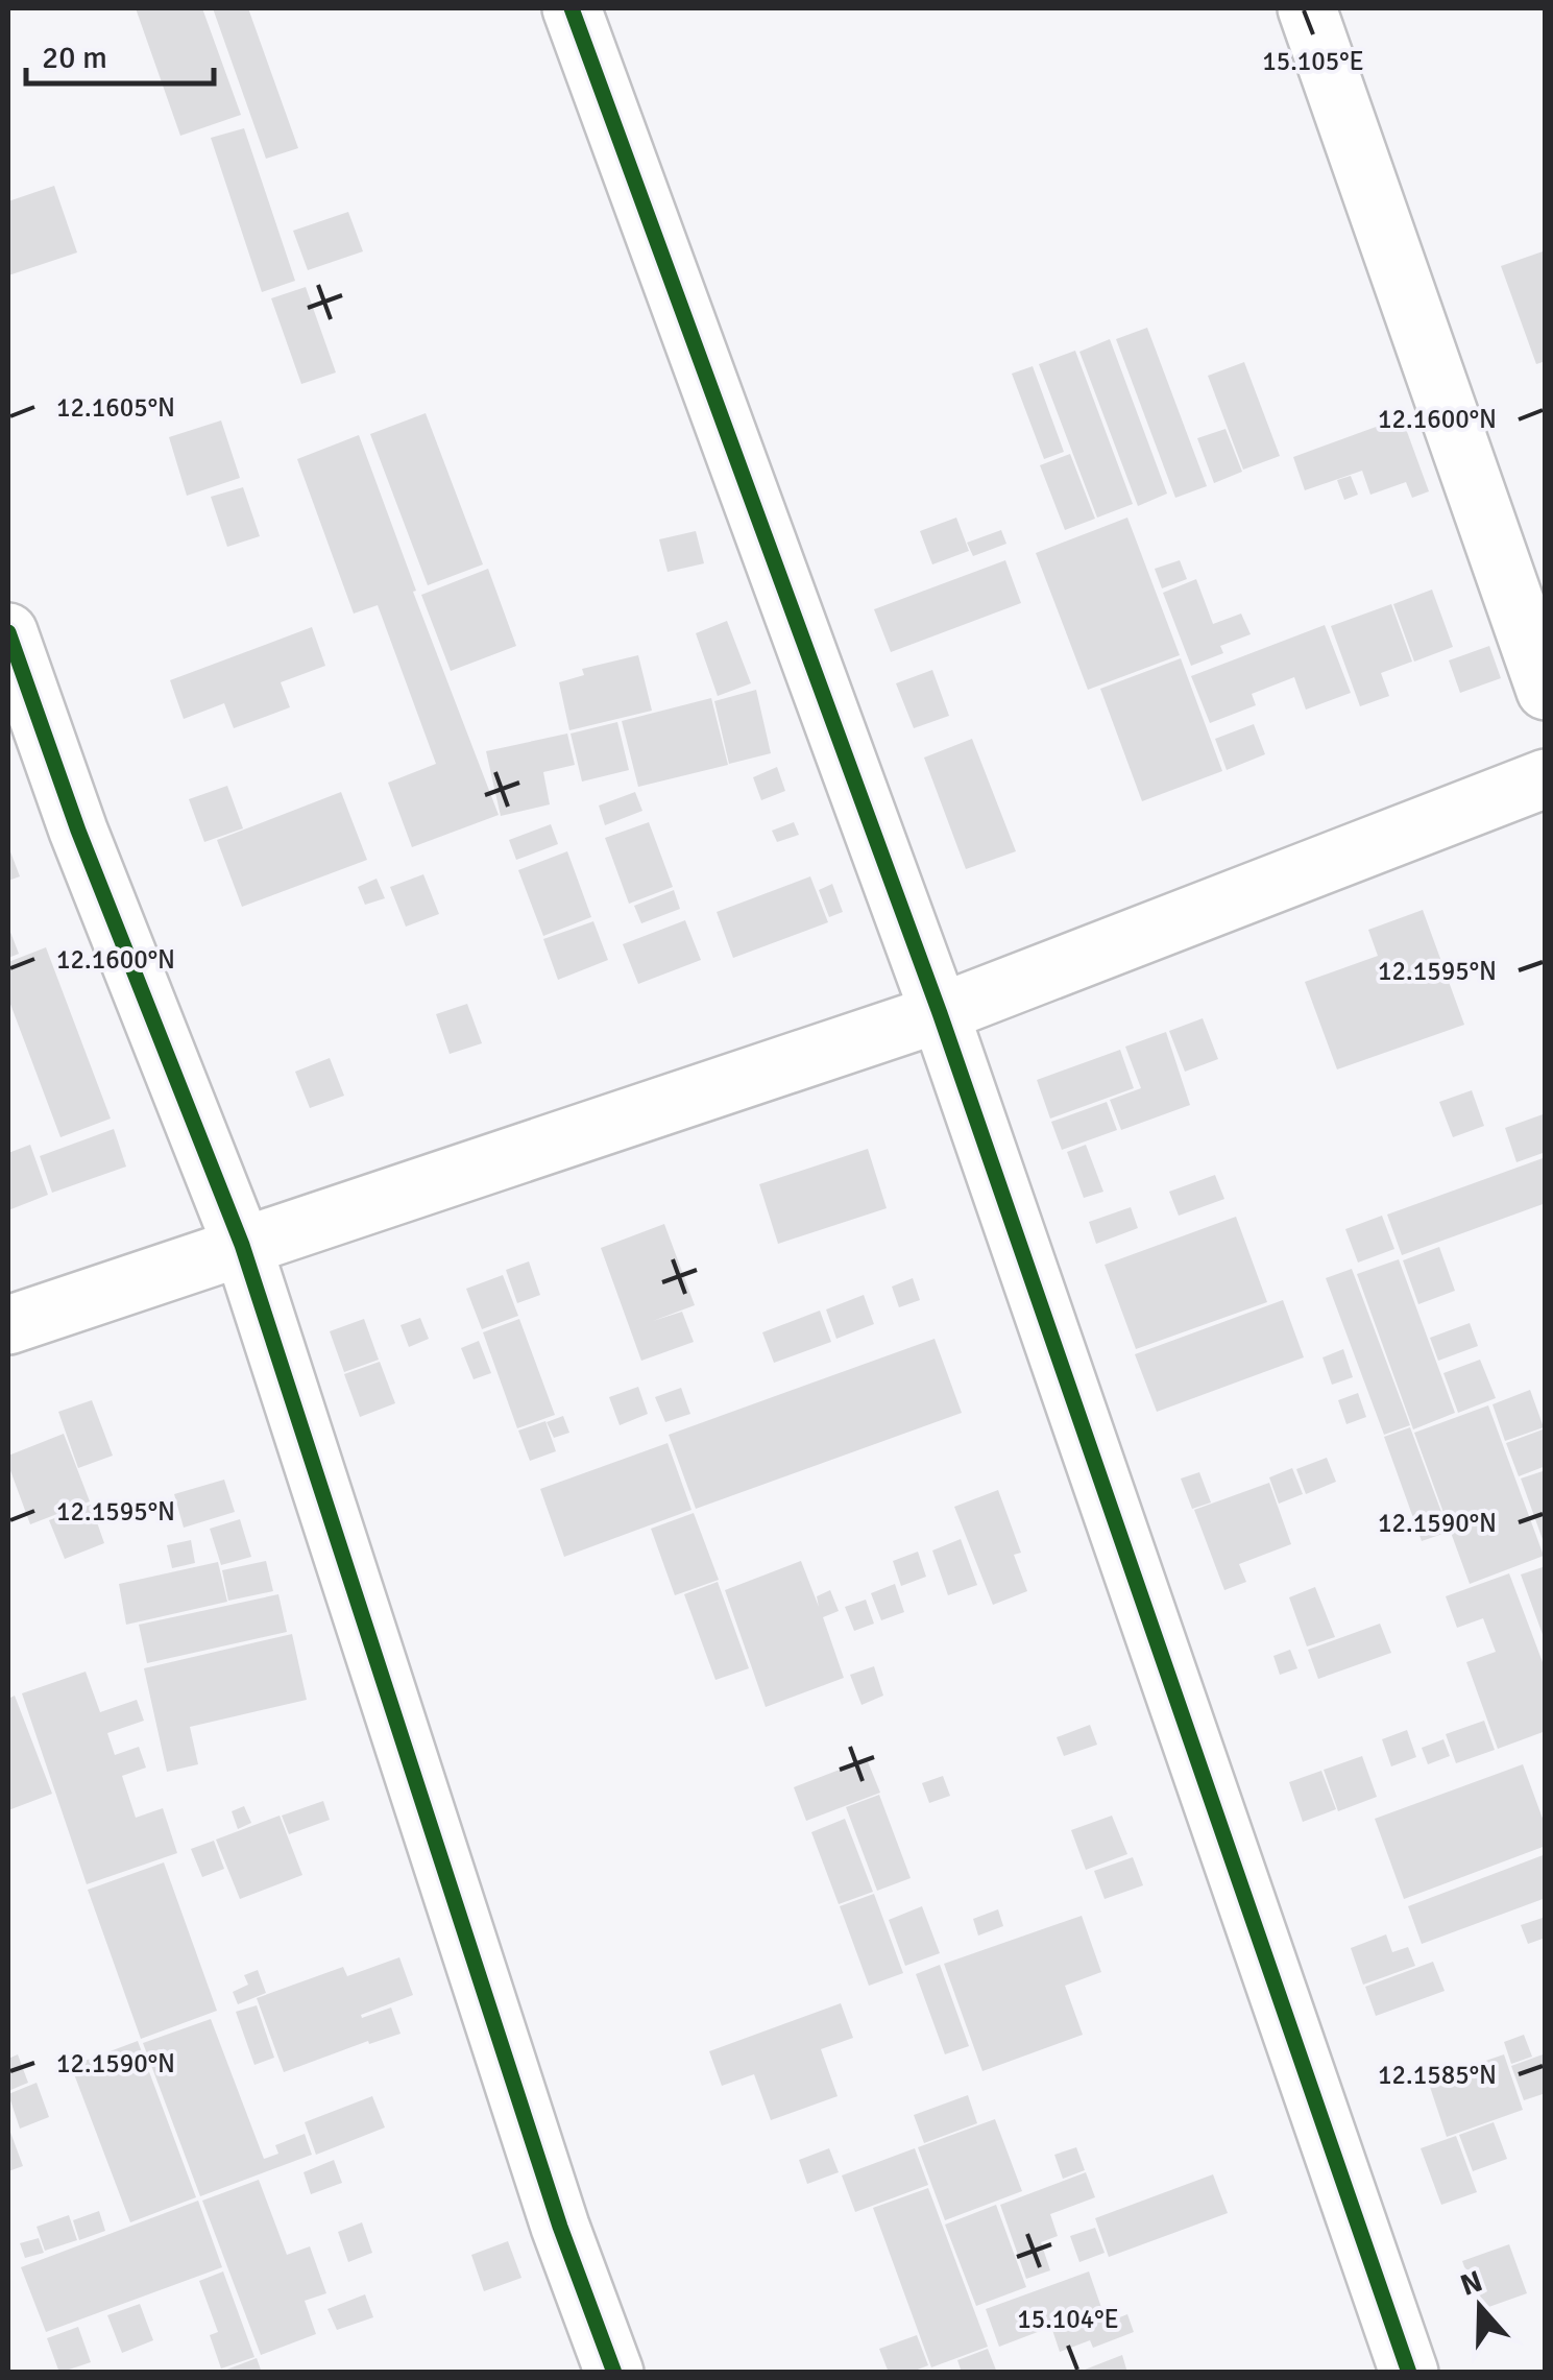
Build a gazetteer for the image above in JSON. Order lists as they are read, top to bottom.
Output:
{
  "scale_bar": "20 m",
  "north": "top",
  "coordinates": [
    "15.105°E",
    "12.1605°N",
    "12.1600°N",
    "12.1595°N",
    "12.1590°N",
    "12.1585°N",
    "15.104°E"
  ]
}
